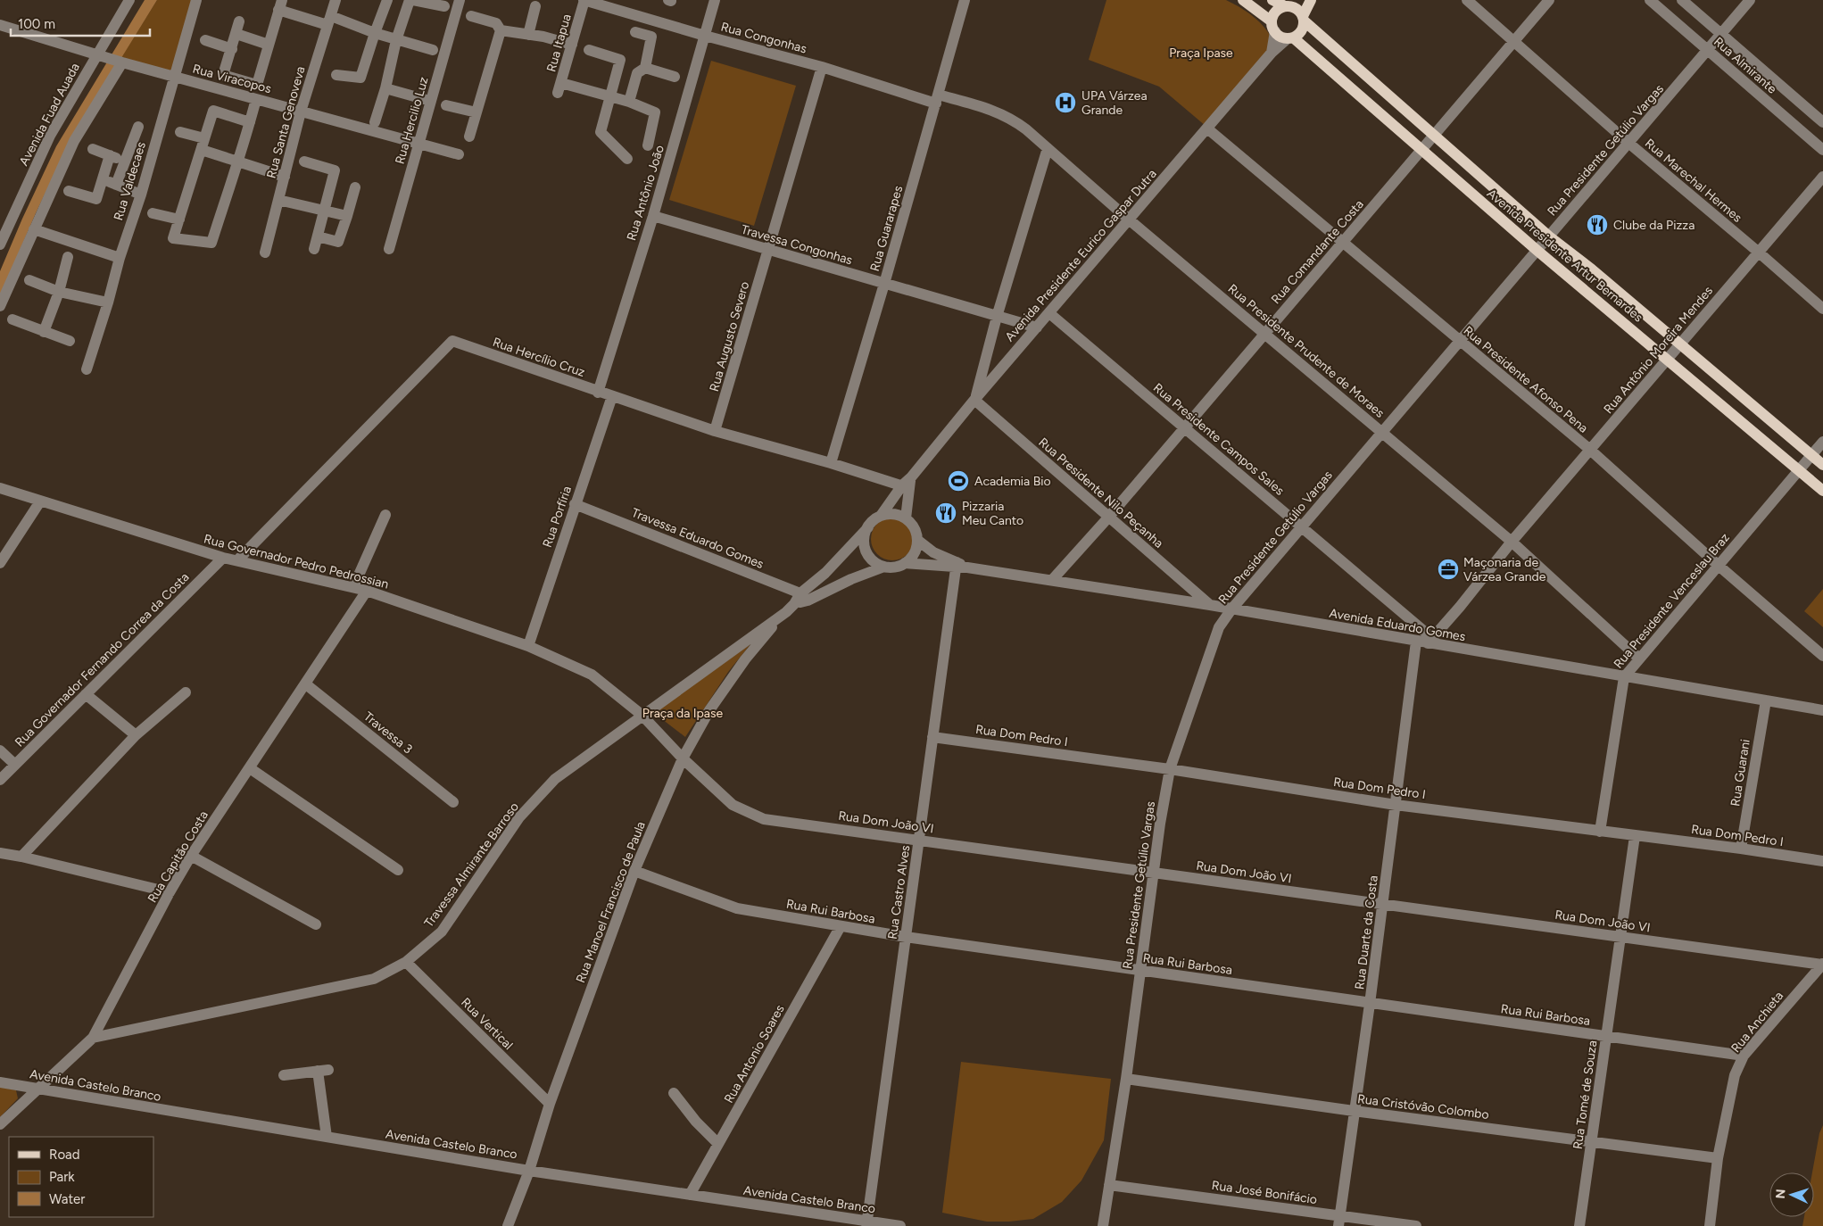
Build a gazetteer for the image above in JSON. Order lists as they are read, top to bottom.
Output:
{
  "streets": {
    "main road": ["Avenida Presidente Artur Bernardes"],
    "street": [
      "Rua Congonhas",
      "Rua Itapua",
      "Rua Almirante",
      "Rua Viracopos",
      "Avenida Fuad Auada",
      "Rua Hercilio Luz",
      "Rua Santa Genoveva",
      "Rua Presidente Getúlio Vargas",
      "Rua Marechal Hermes",
      "Rua Valdecaes",
      "Rua Antônio João",
      "Rua Guararapes",
      "Travessa Congonhas",
      "Rua Comandante Costa",
      "Avenida Presidente Eurico Gaspar Dutra",
      "Rua Augusto Severo",
      "Rua Antônio Moreira Mendes",
      "Rua Presidente Prudente de Moraes",
      "Rua Hercílio Cruz",
      "Rua Presidente Afonso Pena",
      "Rua Presidente Campos Sales",
      "Rua Presidente Nilo Peçanha",
      "Rua Porfíria",
      "Travessa Eduardo Gomes",
      "Rua Governador Pedro Pedrossian",
      "Rua Presidente Venceslau Braz",
      "Avenida Eduardo Gomes",
      "Rua Governador Fernando Correa da Costa",
      "Travessa 3",
      "Rua Dom Pedro I",
      "Rua Guarani",
      "Rua Dom João VI",
      "Rua Capitão Costa",
      "Travessa Almirante Barroso",
      "Rua Castro Alves",
      "Rua Manoel Francisco de Paula",
      "Rua Rui Barbosa",
      "Rua Duarte da Costa",
      "Rua Anchieta",
      "Rua Vertical",
      "Rua Antonio Soares",
      "Avenida Castelo Branco",
      "Rua Tomé de Souza",
      "Rua Cristóvão Colombo",
      "Rua José Bonifácio"
    ]
  },
  "crossings": [
    ["Rua Congonhas", "Rua Itapua"],
    ["Rua Congonhas", "Rua Antônio João"],
    ["Rua Congonhas", "Rua Guararapes"],
    ["Rua Congonhas", "Rua Augusto Severo"],
    ["Rua Congonhas", "Rua Presidente Prudente de Moraes"],
    ["Rua Almirante", "Rua Presidente Getúlio Vargas"],
    ["Rua Viracopos", "Avenida Fuad Auada"],
    ["Rua Viracopos", "Rua Hercilio Luz"],
    ["Rua Viracopos", "Rua Santa Genoveva"],
    ["Rua Viracopos", "Rua Valdecaes"],
    ["Rua Presidente Getúlio Vargas", "Rua Marechal Hermes"],
    ["Rua Presidente Getúlio Vargas", "Avenida Presidente Artur Bernardes"],
    ["Rua Presidente Getúlio Vargas", "Rua Presidente Prudente de Moraes"],
    ["Rua Presidente Getúlio Vargas", "Rua Presidente Afonso Pena"],
    ["Rua Presidente Getúlio Vargas", "Rua Presidente Campos Sales"],
    ["Rua Presidente Getúlio Vargas", "Avenida Eduardo Gomes"],
    ["Rua Presidente Getúlio Vargas", "Rua Dom Pedro I"],
    ["Rua Presidente Getúlio Vargas", "Rua Dom João VI"],
    ["Rua Presidente Getúlio Vargas", "Rua Rui Barbosa"],
    ["Rua Presidente Getúlio Vargas", "Rua Cristóvão Colombo"],
    ["Rua Presidente Getúlio Vargas", "Rua José Bonifácio"],
    ["Rua Marechal Hermes", "Rua Comandante Costa"],
    ["Rua Marechal Hermes", "Rua Antônio Moreira Mendes"],
    ["Rua Antônio João", "Travessa Congonhas"],
    ["Rua Antônio João", "Rua Hercílio Cruz"],
    ["Rua Guararapes", "Travessa Congonhas"],
    ["Rua Guararapes", "Rua Presidente Prudente de Moraes"],
    ["Rua Guararapes", "Rua Hercílio Cruz"],
    ["Travessa Congonhas", "Avenida Presidente Eurico Gaspar Dutra"],
    ["Travessa Congonhas", "Rua Augusto Severo"],
    ["Rua Comandante Costa", "Avenida Presidente Artur Bernardes"],
    ["Rua Comandante Costa", "Rua Presidente Prudente de Moraes"],
    ["Rua Comandante Costa", "Rua Presidente Afonso Pena"],
    ["Rua Comandante Costa", "Rua Presidente Campos Sales"],
    ["Rua Comandante Costa", "Rua Presidente Nilo Peçanha"],
    ["Rua Comandante Costa", "Avenida Eduardo Gomes"],
    ["Avenida Presidente Eurico Gaspar Dutra", "Avenida Presidente Artur Bernardes"],
    ["Avenida Presidente Eurico Gaspar Dutra", "Rua Presidente Prudente de Moraes"],
    ["Avenida Presidente Eurico Gaspar Dutra", "Rua Hercílio Cruz"],
    ["Avenida Presidente Eurico Gaspar Dutra", "Rua Presidente Afonso Pena"],
    ["Avenida Presidente Eurico Gaspar Dutra", "Rua Presidente Campos Sales"],
    ["Avenida Presidente Eurico Gaspar Dutra", "Rua Presidente Nilo Peçanha"],
    ["Avenida Presidente Eurico Gaspar Dutra", "Avenida Eduardo Gomes"],
    ["Avenida Presidente Artur Bernardes", "Rua Antônio Moreira Mendes"],
    ["Avenida Presidente Artur Bernardes", "Rua Presidente Venceslau Braz"],
    ["Rua Augusto Severo", "Rua Hercílio Cruz"],
    ["Rua Antônio Moreira Mendes", "Rua Presidente Prudente de Moraes"],
    ["Rua Antônio Moreira Mendes", "Rua Presidente Afonso Pena"],
    ["Rua Antônio Moreira Mendes", "Rua Presidente Campos Sales"],
    ["Rua Antônio Moreira Mendes", "Avenida Eduardo Gomes"],
    ["Rua Presidente Prudente de Moraes", "Rua Presidente Venceslau Braz"],
    ["Rua Hercílio Cruz", "Rua Porfíria"],
    ["Rua Hercílio Cruz", "Rua Governador Pedro Pedrossian"],
    ["Rua Presidente Afonso Pena", "Rua Presidente Venceslau Braz"],
    ["Rua Presidente Campos Sales", "Avenida Eduardo Gomes"],
    ["Rua Presidente Nilo Peçanha", "Avenida Eduardo Gomes"],
    ["Rua Porfíria", "Travessa Eduardo Gomes"],
    ["Rua Porfíria", "Rua Governador Pedro Pedrossian"],
    ["Travessa Eduardo Gomes", "Travessa Almirante Barroso"],
    ["Rua Governador Pedro Pedrossian", "Rua Governador Fernando Correa da Costa"],
    ["Rua Governador Pedro Pedrossian", "Rua Dom João VI"],
    ["Rua Governador Pedro Pedrossian", "Rua Capitão Costa"],
    ["Rua Governador Pedro Pedrossian", "Travessa Almirante Barroso"],
    ["Rua Governador Pedro Pedrossian", "Rua Manoel Francisco de Paula"],
    ["Rua Presidente Venceslau Braz", "Avenida Eduardo Gomes"],
    ["Rua Presidente Venceslau Braz", "Rua Dom Pedro I"],
    ["Avenida Eduardo Gomes", "Rua Guarani"],
    ["Avenida Eduardo Gomes", "Rua Castro Alves"],
    ["Avenida Eduardo Gomes", "Rua Duarte da Costa"],
    ["Travessa 3", "Rua Capitão Costa"],
    ["Rua Dom Pedro I", "Rua Guarani"],
    ["Rua Dom Pedro I", "Rua Castro Alves"],
    ["Rua Dom Pedro I", "Rua Duarte da Costa"],
    ["Rua Dom Pedro I", "Rua Tomé de Souza"],
    ["Rua Dom João VI", "Rua Castro Alves"],
    ["Rua Dom João VI", "Rua Manoel Francisco de Paula"],
    ["Rua Dom João VI", "Rua Duarte da Costa"],
    ["Rua Dom João VI", "Rua Anchieta"],
    ["Rua Dom João VI", "Rua Tomé de Souza"],
    ["Rua Capitão Costa", "Travessa Almirante Barroso"],
    ["Rua Capitão Costa", "Avenida Castelo Branco"],
    ["Travessa Almirante Barroso", "Rua Manoel Francisco de Paula"],
    ["Travessa Almirante Barroso", "Rua Vertical"],
    ["Rua Castro Alves", "Rua Rui Barbosa"],
    ["Rua Castro Alves", "Avenida Castelo Branco"],
    ["Rua Manoel Francisco de Paula", "Rua Rui Barbosa"],
    ["Rua Manoel Francisco de Paula", "Rua Vertical"],
    ["Rua Manoel Francisco de Paula", "Avenida Castelo Branco"],
    ["Rua Rui Barbosa", "Rua Duarte da Costa"],
    ["Rua Rui Barbosa", "Rua Anchieta"],
    ["Rua Rui Barbosa", "Rua Antonio Soares"],
    ["Rua Rui Barbosa", "Rua Tomé de Souza"],
    ["Rua Duarte da Costa", "Rua Cristóvão Colombo"],
    ["Rua Duarte da Costa", "Rua José Bonifácio"],
    ["Rua Anchieta", "Rua Cristóvão Colombo"],
    ["Rua Antonio Soares", "Avenida Castelo Branco"],
    ["Rua Tomé de Souza", "Rua Cristóvão Colombo"]
  ],
  "parks": ["Praça Ipase", "Praça da Ipase"],
  "places": {
    "hospital": ["UPA Várzea Grande"],
    "restaurant": ["Clube da Pizza", "Pizzaria Meu Canto"],
    "sports": ["Academia Bio"],
    "office": ["Maçonaria de Várzea Grande"]
  },
  "legend": ["Road", "Park", "Water"],
  "scale_bar": "100 m",
  "north": "left"
}
